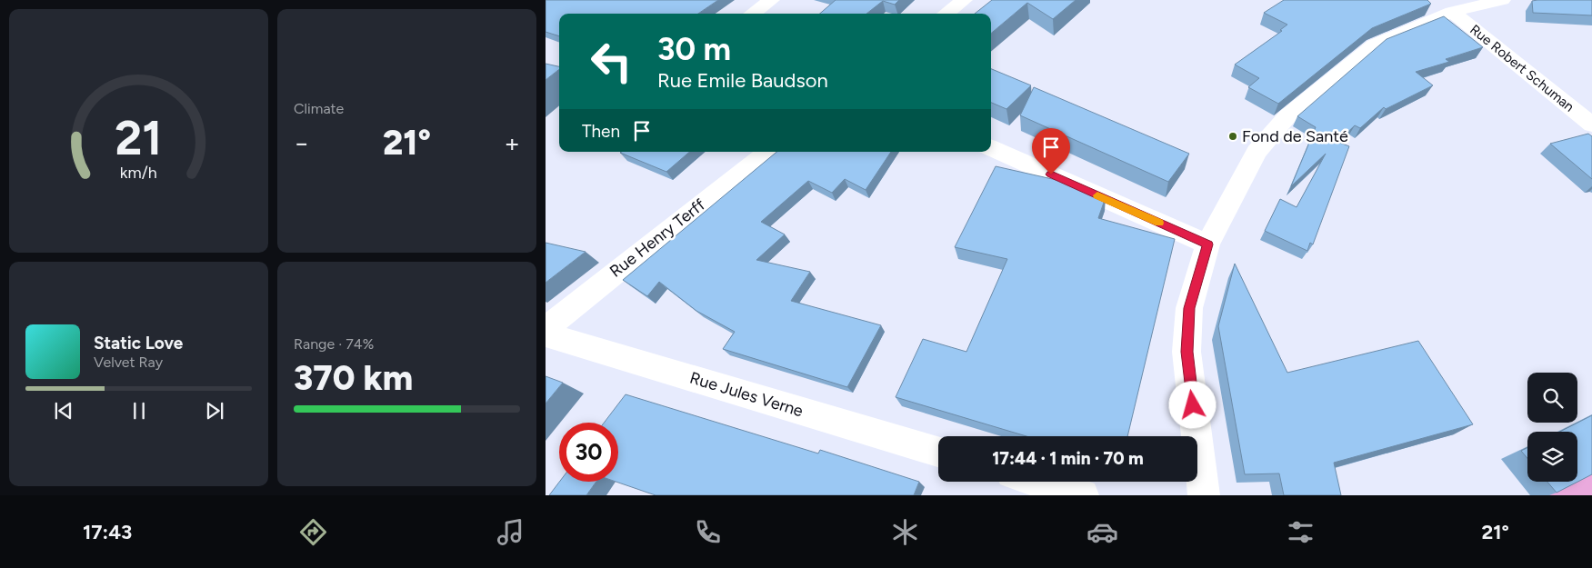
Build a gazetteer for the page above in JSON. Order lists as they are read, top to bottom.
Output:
{
  "streets": {
    "street": ["Rue Robert Schuman", "Rue Henry Terff", "Rue Jules Verne"]
  },
  "places": ["Fond de Santé"],
  "page": {
    "tile": [
      "Climate",
      ["Range · 74%", "370 km"]
    ],
    "turn": ["30 m", "Rue Emile Baudson"],
    "then": "Then",
    "heat": ["−", "21°", "+"],
    "song": ["Static Love", "Velvet Ray"],
    "limit": "30",
    "trip": "17:44 · 1 min · 70 m",
    "tabs": ["17:43", "21°"],
    "gauge": ["21", "km/h"]
  }
}
